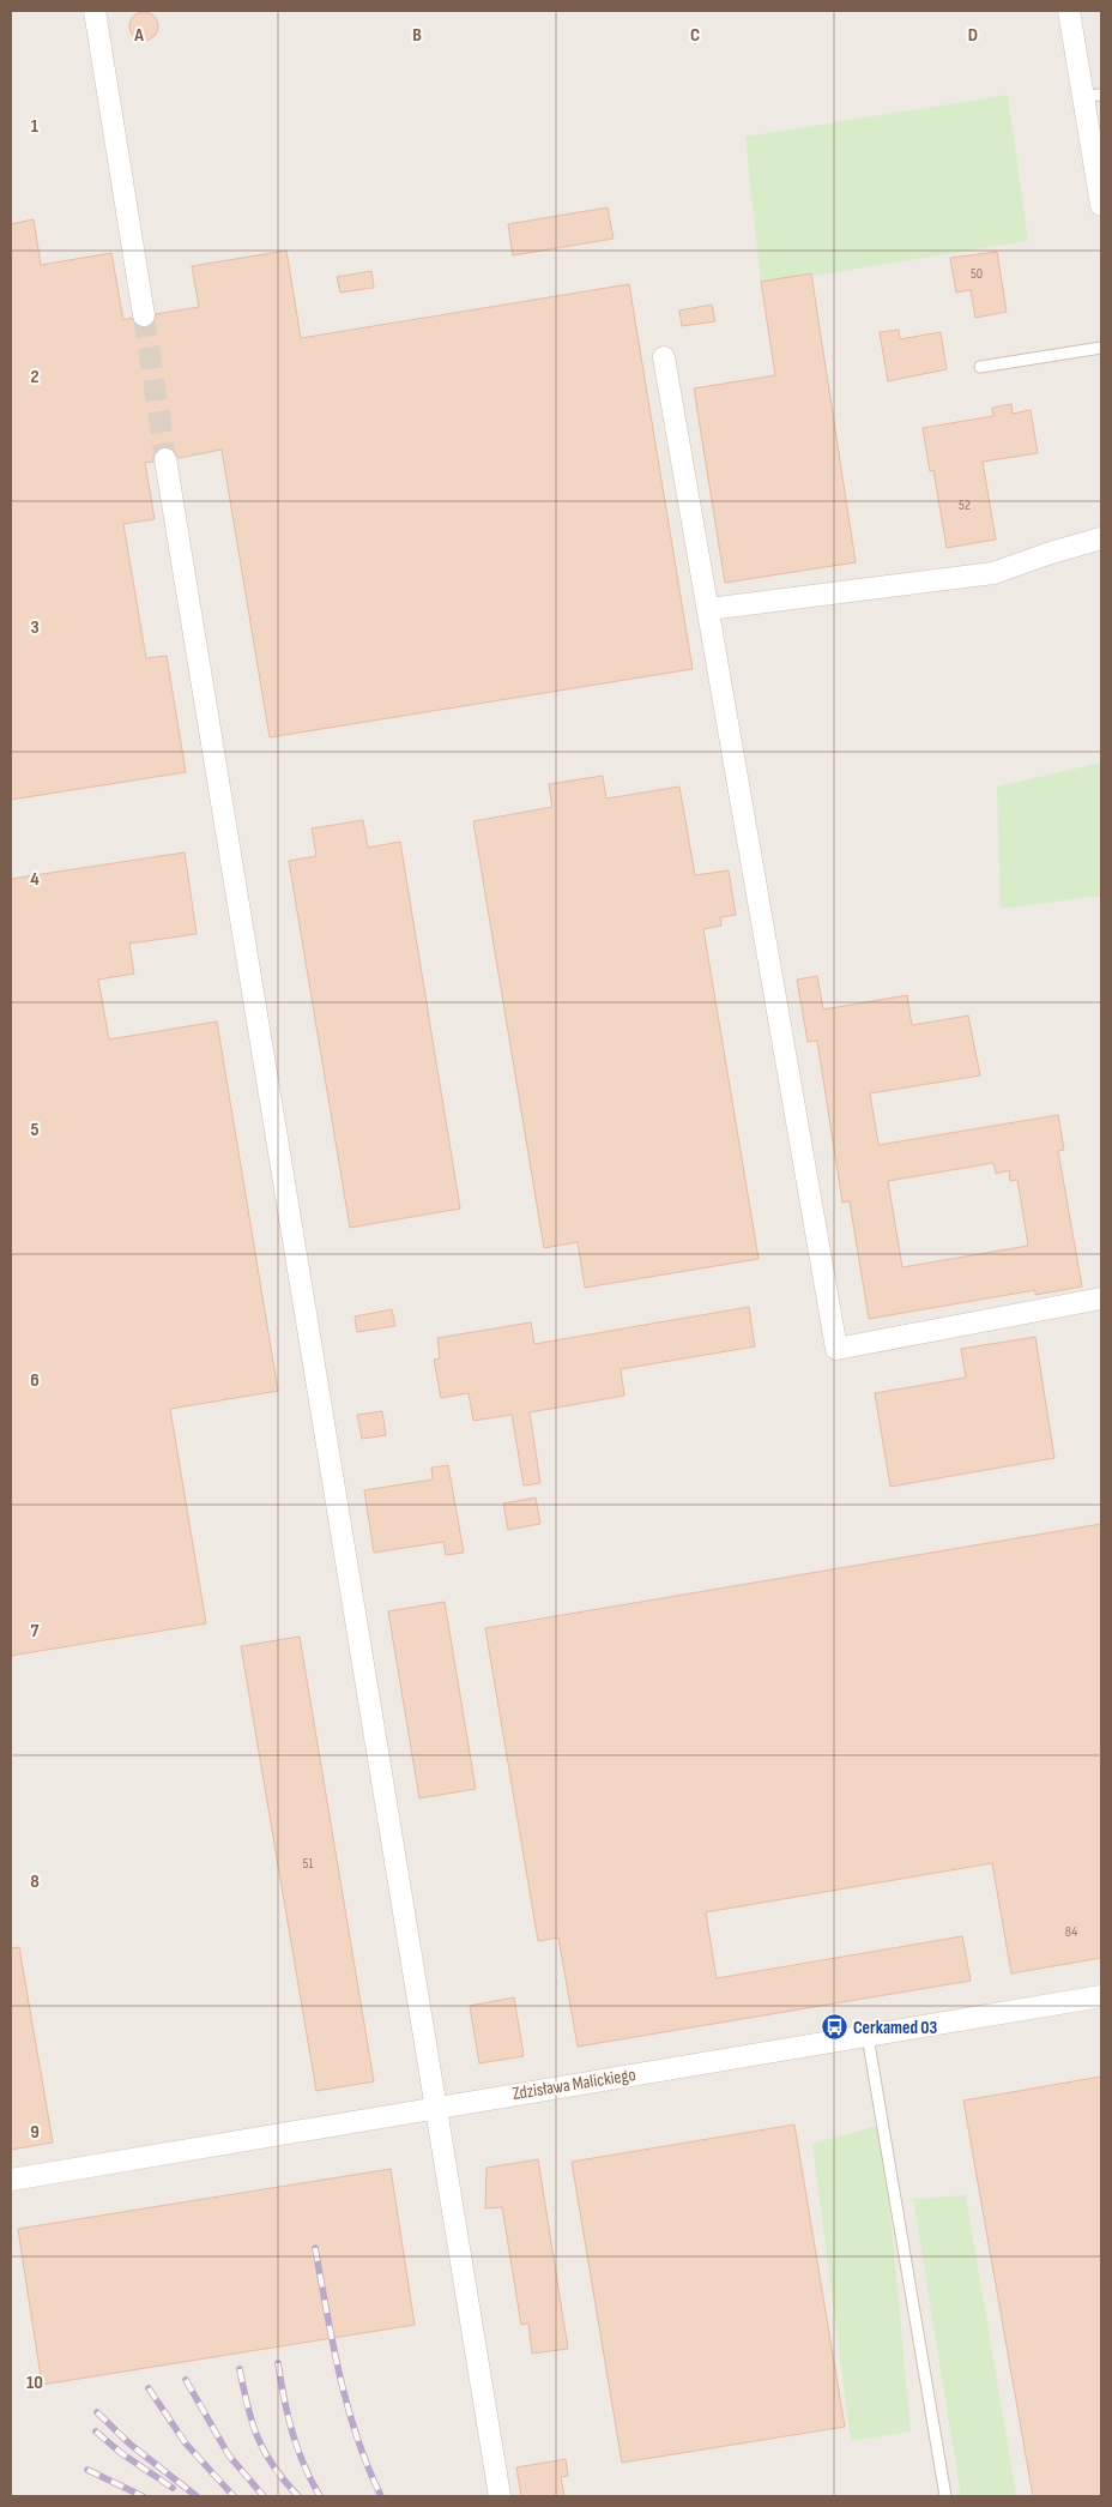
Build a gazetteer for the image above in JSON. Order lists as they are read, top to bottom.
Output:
{
  "streets": {
    "street": ["Zdzisława Malickiego"]
  },
  "places": {
    "bus stop": ["Cerkamed 03"]
  },
  "house_numbers": [
    "50",
    "52",
    "51",
    "84"
  ],
  "grid": {
    "columns": [
      "A",
      "B",
      "C",
      "D"
    ],
    "rows": [
      "1",
      "2",
      "3",
      "4",
      "5",
      "6",
      "7",
      "8",
      "9",
      "10"
    ]
  }
}
